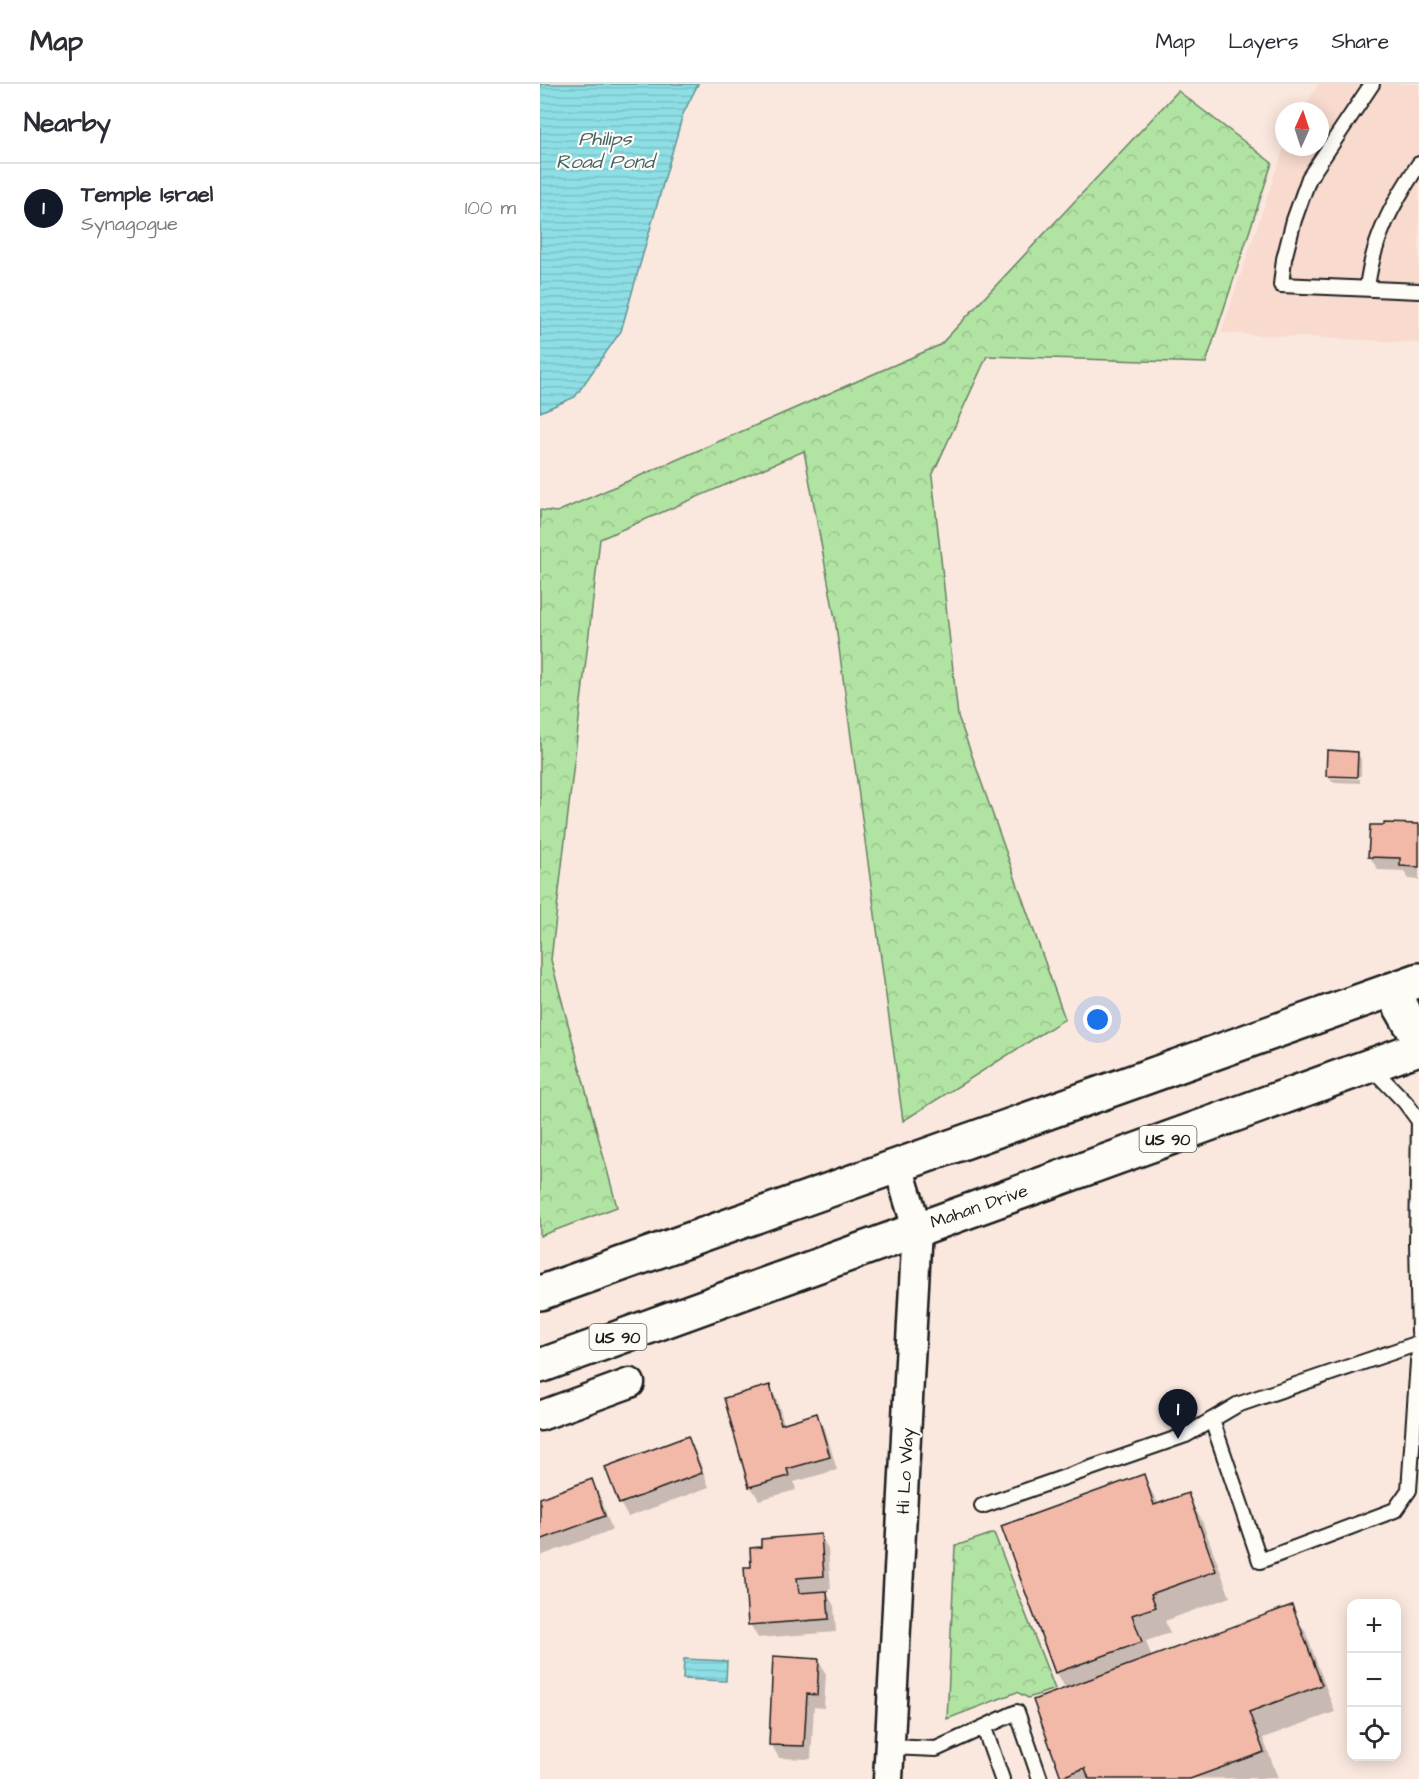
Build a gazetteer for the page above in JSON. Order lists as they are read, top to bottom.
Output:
{
  "streets": {
    "main road": ["US 90", "Mahan Drive"],
    "street": ["Hi Lo Way"]
  },
  "crossings": [
    ["Mahan Drive", "Hi Lo Way"]
  ],
  "water": ["Philips Road Pond"],
  "north": "top",
  "page": {
    "header": "Map",
    "nav": ["Map", "Layers", "Share"],
    "heading": "Nearby",
    "list": [
      {
        "mark": "1",
        "name": "Temple Israel",
        "note": "Synagogue",
        "value": "100 m"
      }
    ],
    "pins": "1",
    "map_buttons": ["+", "−"]
  }
}
